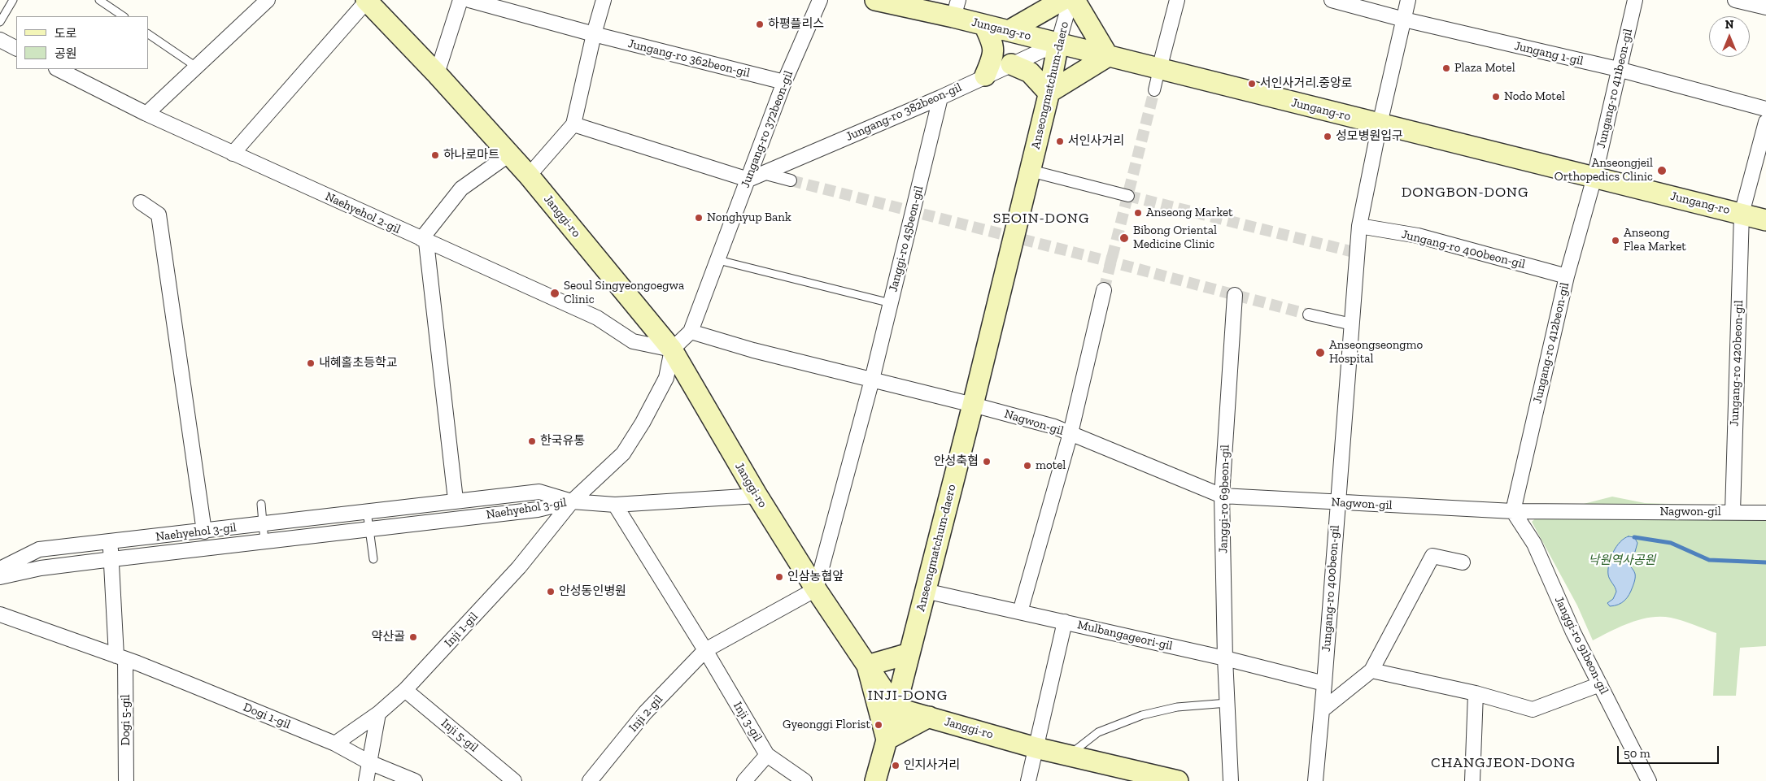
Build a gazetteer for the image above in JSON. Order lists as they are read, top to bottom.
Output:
{
  "streets": {
    "main road": ["Jungang-ro", "Anseongmatchum-daero", "Janggi-ro"],
    "street": [
      "Jungang 1-gil",
      "Jungang-ro 362beon-gil",
      "Jungang-ro 411beon-gil",
      "Jungang-ro 382beon-gil",
      "Jungang-ro 372beon-gil",
      "Naehyehol 2-gil",
      "Janggi-ro 45beon-gil",
      "Jungang-ro 400beon-gil",
      "Jungang-ro 412beon-gil",
      "Jungang-ro 420beon-gil",
      "Nagwon-gil",
      "Janggi-ro 69beon-gil",
      "Naehyehol 3-gil",
      "Inji 1-gil",
      "Mulbangageori-gil",
      "Janggi-ro 91beon-gil",
      "Inji 2-gil",
      "Dogi 1-gil",
      "Dogi 5-gil",
      "Inji 3-gil",
      "Inji 5-gil"
    ]
  },
  "crossings": [
    ["Jungang-ro", "Anseongmatchum-daero"],
    ["Jungang-ro", "Jungang-ro 411beon-gil"],
    ["Jungang-ro", "Jungang-ro 382beon-gil"],
    ["Jungang-ro", "Jungang-ro 400beon-gil"],
    ["Jungang-ro", "Jungang-ro 412beon-gil"],
    ["Jungang-ro", "Jungang-ro 420beon-gil"],
    ["Jungang 1-gil", "Jungang-ro 411beon-gil"],
    ["Jungang 1-gil", "Jungang-ro 400beon-gil"],
    ["Jungang-ro 362beon-gil", "Jungang-ro 372beon-gil"],
    ["Anseongmatchum-daero", "Jungang-ro 382beon-gil"],
    ["Anseongmatchum-daero", "Janggi-ro"],
    ["Anseongmatchum-daero", "Nagwon-gil"],
    ["Anseongmatchum-daero", "Mulbangageori-gil"],
    ["Jungang-ro 411beon-gil", "Jungang-ro 412beon-gil"],
    ["Jungang-ro 382beon-gil", "Jungang-ro 372beon-gil"],
    ["Jungang-ro 382beon-gil", "Janggi-ro 45beon-gil"],
    ["Jungang-ro 372beon-gil", "Naehyehol 2-gil"],
    ["Jungang-ro 372beon-gil", "Janggi-ro"],
    ["Jungang-ro 372beon-gil", "Inji 1-gil"],
    ["Naehyehol 2-gil", "Janggi-ro"],
    ["Naehyehol 2-gil", "Inji 1-gil"],
    ["Janggi-ro", "Janggi-ro 45beon-gil"],
    ["Janggi-ro", "Inji 1-gil"],
    ["Janggi-ro", "Inji 2-gil"],
    ["Janggi-ro 45beon-gil", "Inji 2-gil"],
    ["Jungang-ro 400beon-gil", "Jungang-ro 412beon-gil"],
    ["Jungang-ro 400beon-gil", "Nagwon-gil"],
    ["Jungang-ro 400beon-gil", "Mulbangageori-gil"],
    ["Jungang-ro 412beon-gil", "Nagwon-gil"],
    ["Jungang-ro 412beon-gil", "Janggi-ro 91beon-gil"],
    ["Jungang-ro 420beon-gil", "Nagwon-gil"],
    ["Nagwon-gil", "Janggi-ro 69beon-gil"],
    ["Nagwon-gil", "Janggi-ro 91beon-gil"],
    ["Janggi-ro 69beon-gil", "Mulbangageori-gil"],
    ["Naehyehol 3-gil", "Inji 1-gil"],
    ["Inji 1-gil", "Dogi 1-gil"],
    ["Inji 1-gil", "Inji 5-gil"],
    ["Inji 2-gil", "Inji 3-gil"],
    ["Dogi 1-gil", "Dogi 5-gil"]
  ],
  "districts": [
    "DONGBON-DONG",
    "SEOIN-DONG",
    "INJI-DONG",
    "CHANGJEON-DONG"
  ],
  "parks": ["낙원역사공원"],
  "places": [
    "하평플리스",
    "Plaza Motel",
    "서인사거리.중앙로",
    "Nodo Motel",
    "성모병원입구",
    "서인사거리",
    "하나로마트",
    "Anseongjeil Orthopedics Clinic",
    "Anseong Market",
    "Nonghyup Bank",
    "Bibong Oriental Medicine Clinic",
    "Anseong Flea Market",
    "Seoul Singyeongoegwa Clinic",
    "Anseongseongmo Hospital",
    "내혜홀초등학교",
    "한국유통",
    "안성축협",
    "motel",
    "인삼농협앞",
    "안성동인병원",
    "약산골",
    "Gyeonggi Florist",
    "인지사거리"
  ],
  "legend": ["도로", "공원"],
  "scale_bar": "50 m",
  "north": "top"
}
